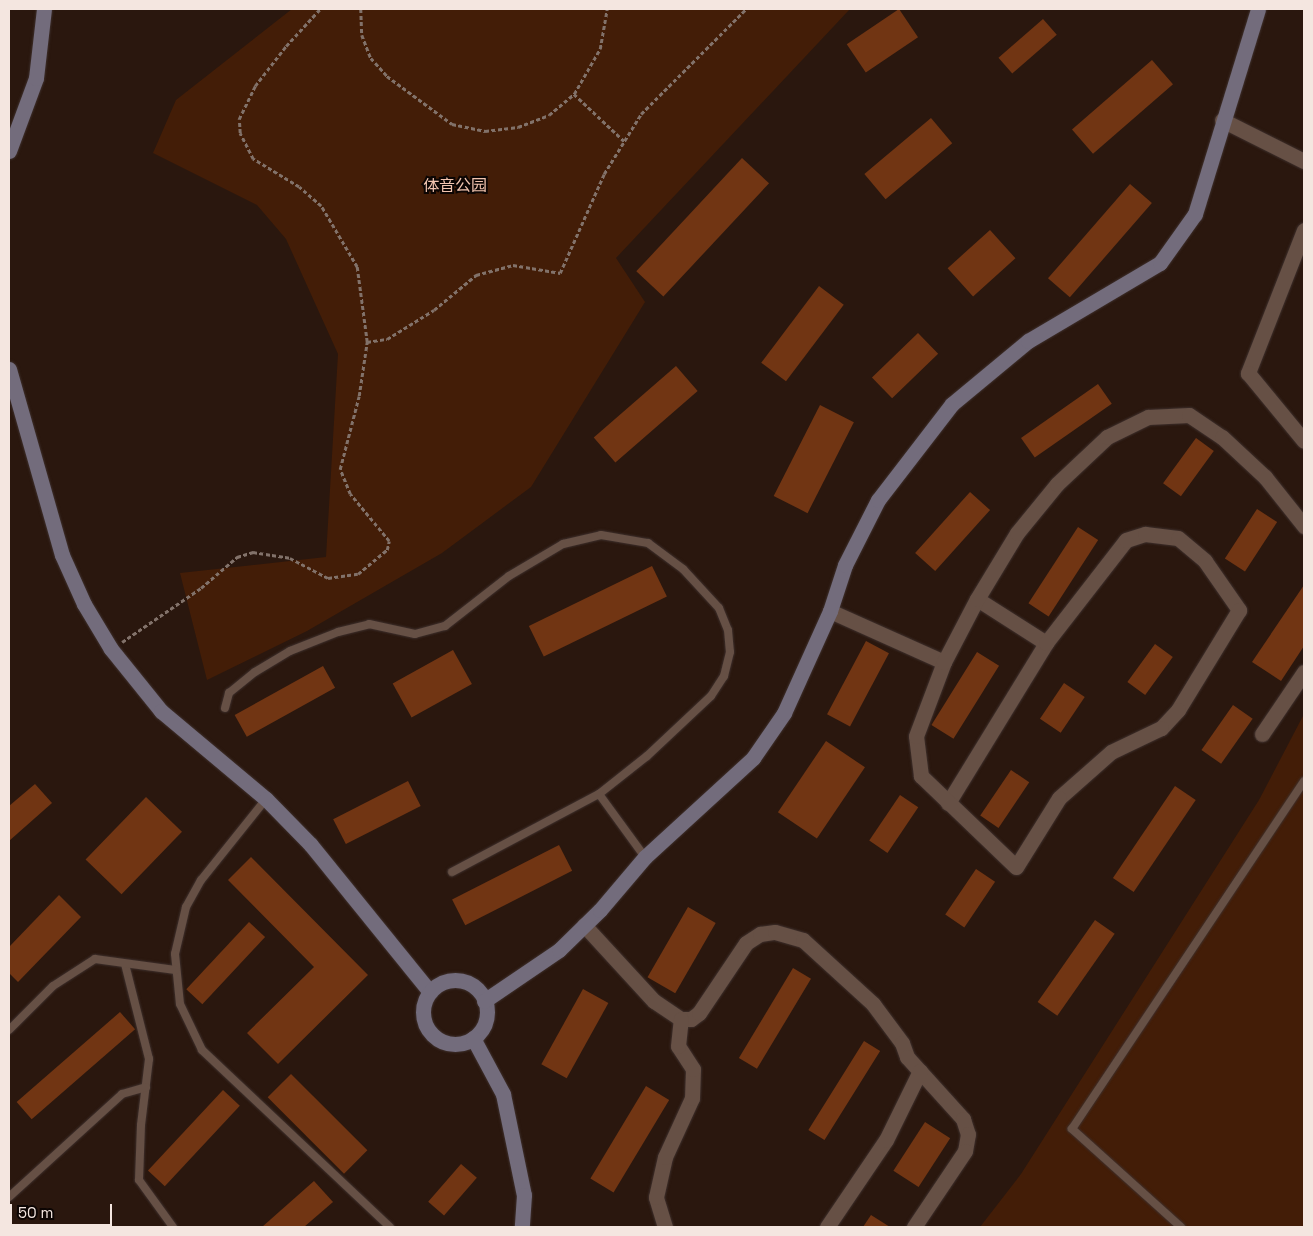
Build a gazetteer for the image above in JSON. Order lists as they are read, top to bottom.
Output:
{
  "parks": ["体音公园"],
  "scale_bar": "50 m"
}
